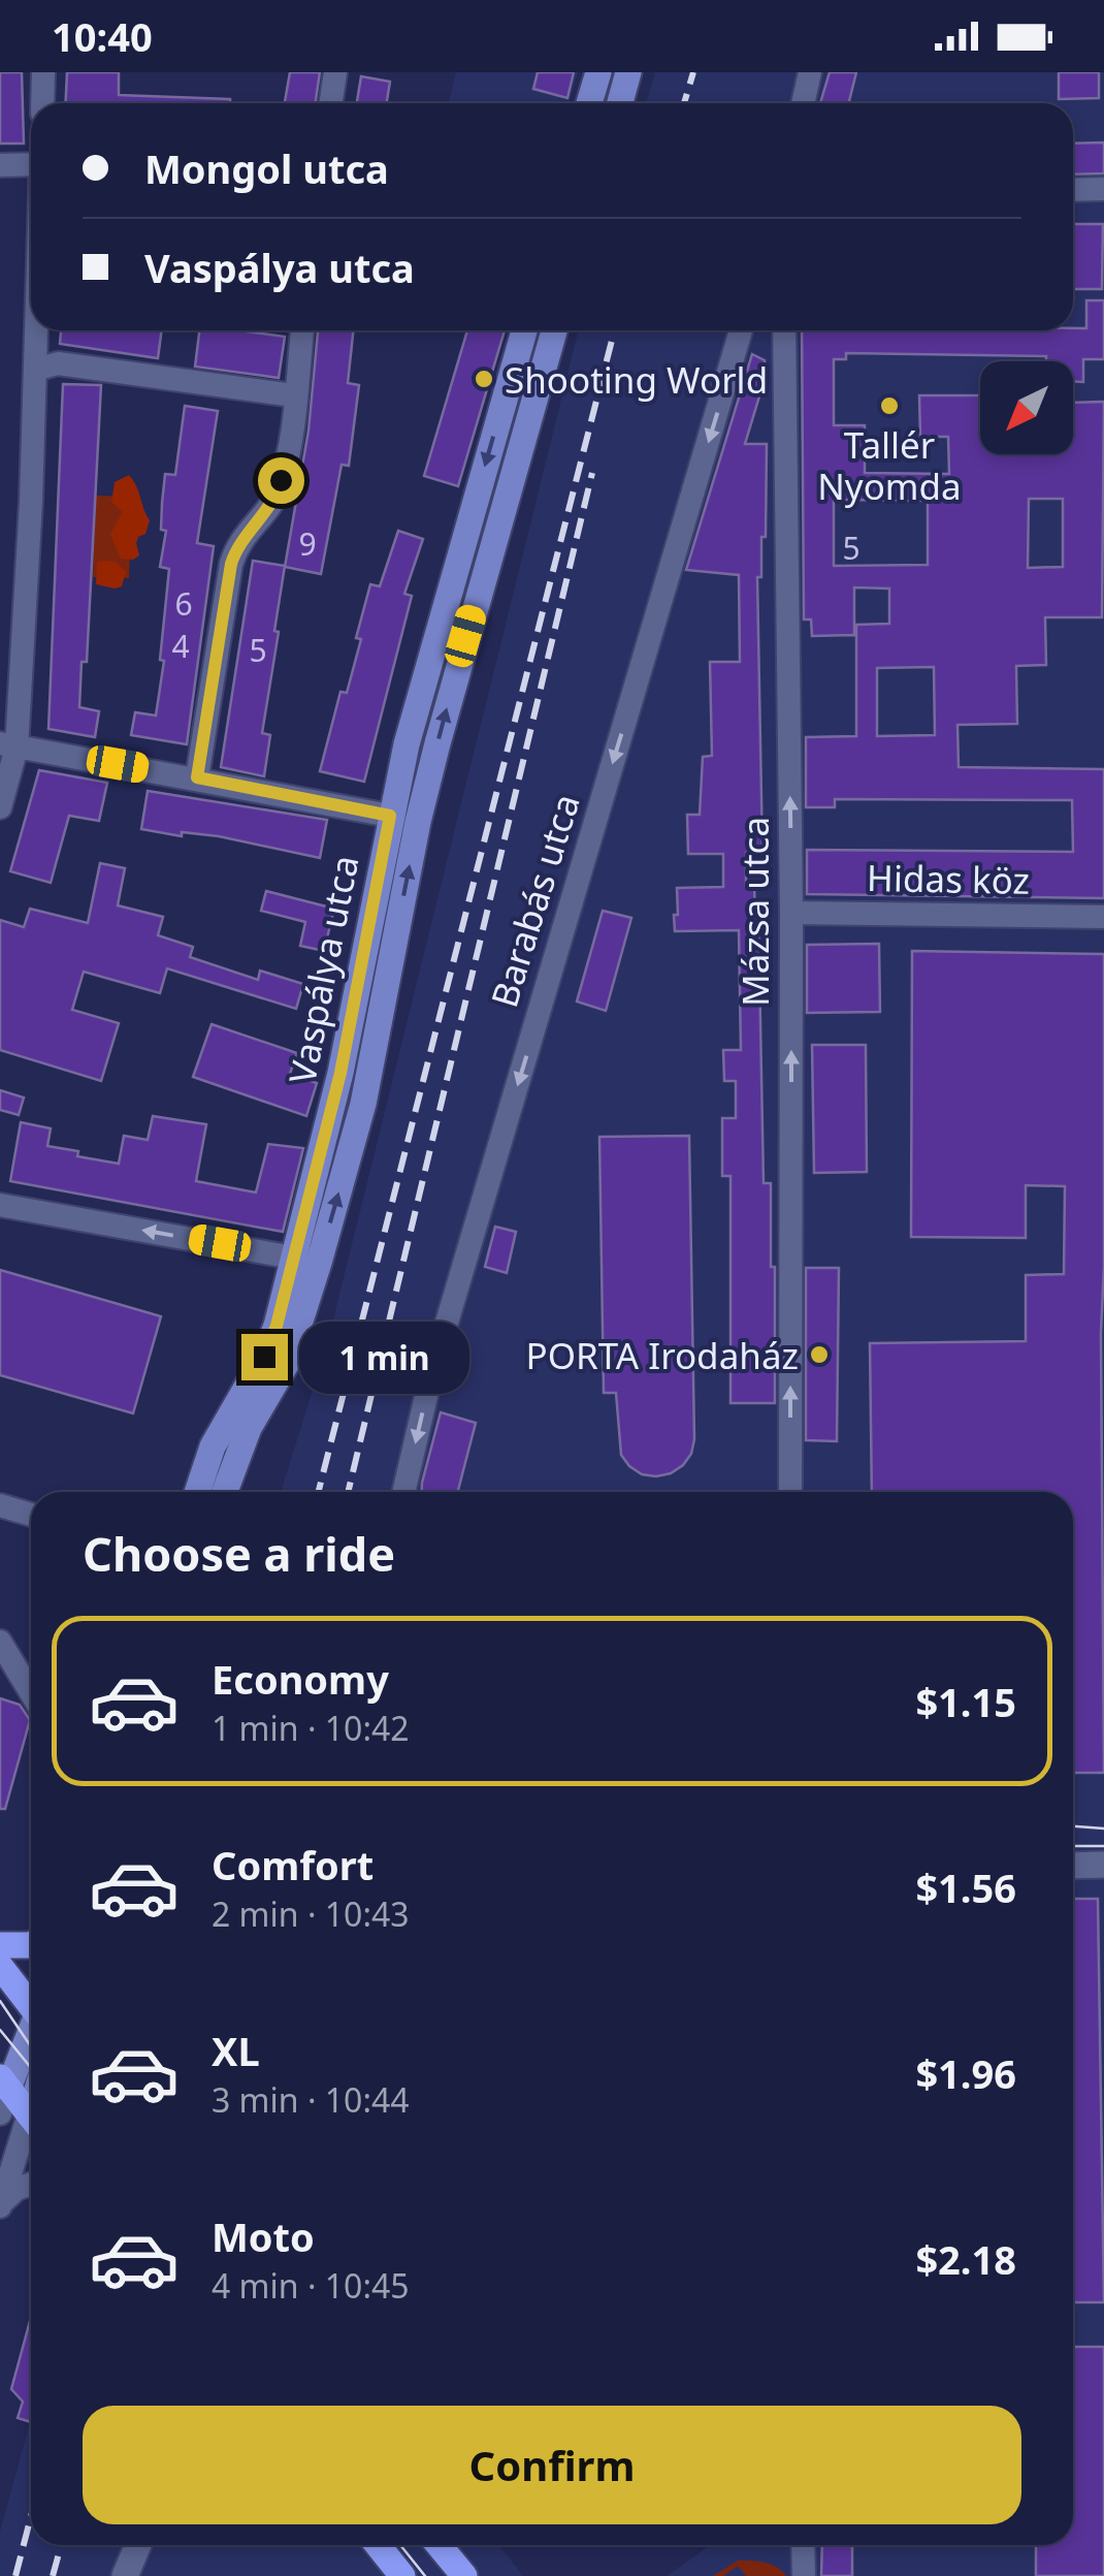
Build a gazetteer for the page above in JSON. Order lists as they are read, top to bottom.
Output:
{
  "streets": {
    "main road": ["Vaspálya utca"],
    "street": ["Hidas köz", "Barabás utca", "Mázsa utca"]
  },
  "crossings": [
    ["Hidas köz", "Mázsa utca"]
  ],
  "one_way": ["Barabás utca", "Mázsa utca"],
  "places": ["Shooting World", "Tallér Nyomda", "PORTA Irodaház"],
  "house_numbers": [
    "9",
    "5",
    "6",
    "4",
    "5"
  ],
  "north": "bottom left",
  "page": {
    "status": "10:40",
    "banner": ["Mongol utca", "Vaspálya utca"],
    "bubble": "1 min",
    "heading": "Choose a ride",
    "list": [
      {
        "name": "Economy",
        "note": "1 min · 10:42",
        "value": "$1.15"
      },
      {
        "name": "Comfort",
        "note": "2 min · 10:43",
        "value": "$1.56"
      },
      {
        "name": "XL",
        "note": "3 min · 10:44",
        "value": "$1.96"
      },
      {
        "name": "Moto",
        "note": "4 min · 10:45",
        "value": "$2.18"
      }
    ],
    "buttons": "Confirm"
  }
}
